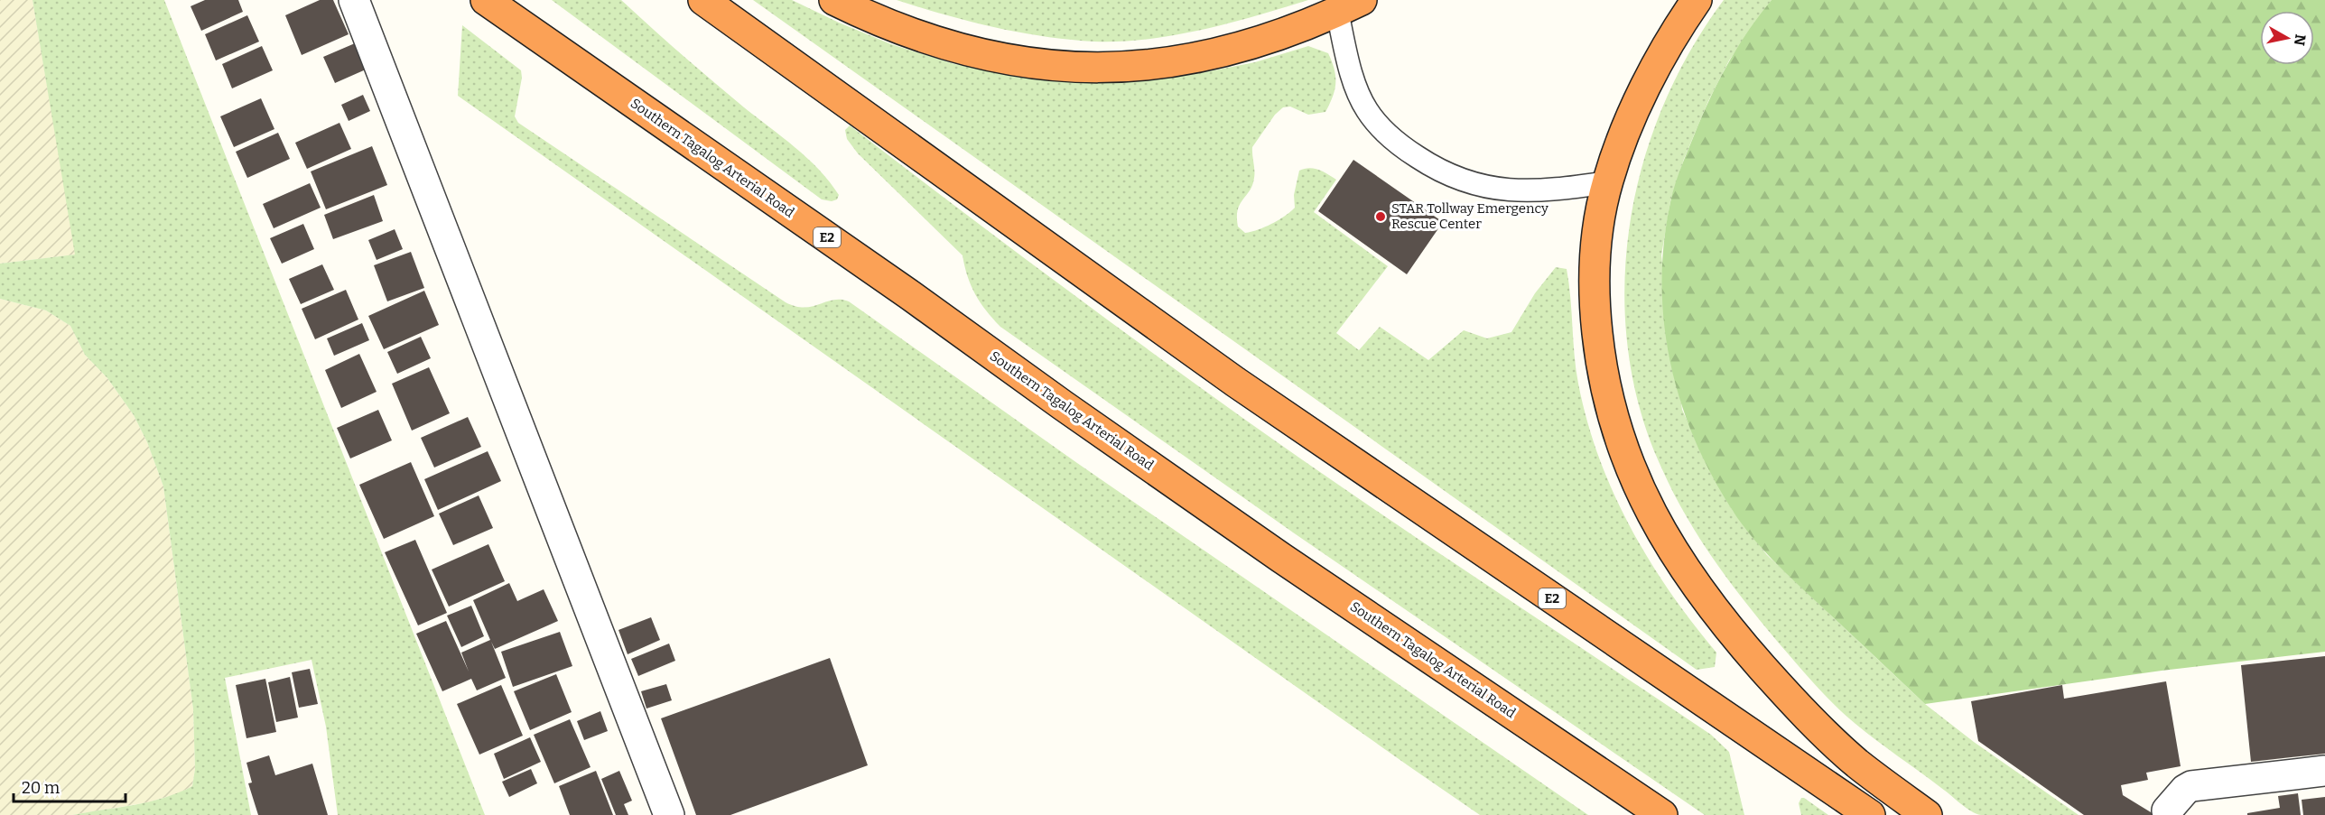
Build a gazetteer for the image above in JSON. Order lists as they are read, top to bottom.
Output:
{
  "streets": {
    "highway": ["Southern Tagalog Arterial Road", "E2"]
  },
  "places": ["STAR Tollway Emergency Rescue Center"],
  "scale_bar": "20 m",
  "north": "right"
}
